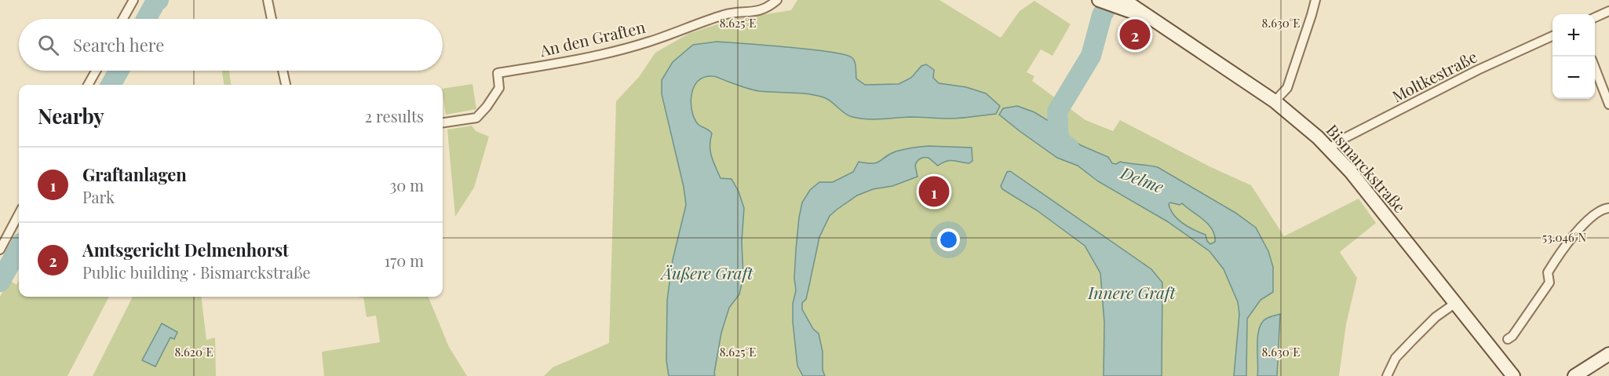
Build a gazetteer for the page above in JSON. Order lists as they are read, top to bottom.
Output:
{
  "streets": {
    "main road": ["Bismarckstraße"],
    "street": ["An den Graften", "Moltkestraße"]
  },
  "crossings": [
    ["Moltkestraße", "Bismarckstraße"]
  ],
  "water": ["Delme", "Äußere Graft", "Innere Graft"],
  "page": {
    "map_buttons": ["+", "−"],
    "pins": ["2", "1"],
    "search": "Search here",
    "heading": ["Nearby", "2 results"],
    "list": [
      {
        "mark": "1",
        "name": "Graftanlagen",
        "note": "Park",
        "value": "30 m"
      },
      {
        "mark": "2",
        "name": "Amtsgericht Delmenhorst",
        "note": "Public building · Bismarckstraße",
        "value": "170 m"
      }
    ]
  },
  "coordinates": [
    "8.625°E",
    "8.630°E",
    "53.046°N",
    "8.620°E"
  ]
}
